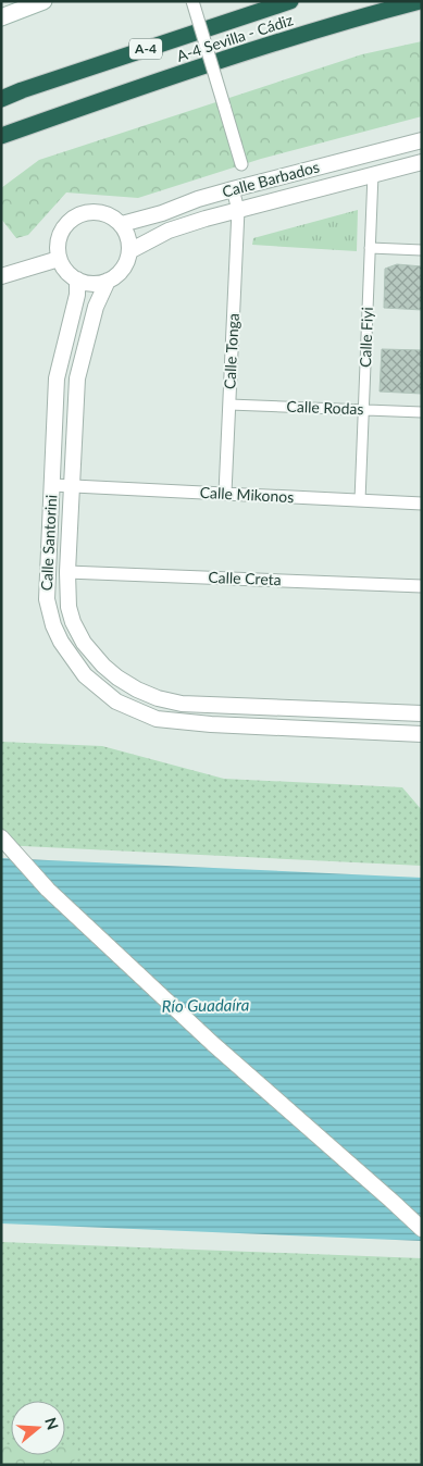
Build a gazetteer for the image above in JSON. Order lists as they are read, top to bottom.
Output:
{
  "streets": {
    "highway": ["A-4 Sevilla - Cádiz", "A-4"],
    "street": [
      "Calle Barbados",
      "Calle Fiyi",
      "Calle Tonga",
      "Calle Rodas",
      "Calle Mikonos",
      "Calle Santorini",
      "Calle Creta"
    ]
  },
  "crossings": [
    ["Calle Barbados", "Calle Fiyi"],
    ["Calle Barbados", "Calle Tonga"],
    ["Calle Barbados", "Calle Santorini"],
    ["Calle Fiyi", "Calle Rodas"],
    ["Calle Fiyi", "Calle Mikonos"],
    ["Calle Tonga", "Calle Rodas"],
    ["Calle Tonga", "Calle Mikonos"],
    ["Calle Mikonos", "Calle Santorini"],
    ["Calle Santorini", "Calle Creta"]
  ],
  "water": ["Río Guadaíra"],
  "north": "right"
}
